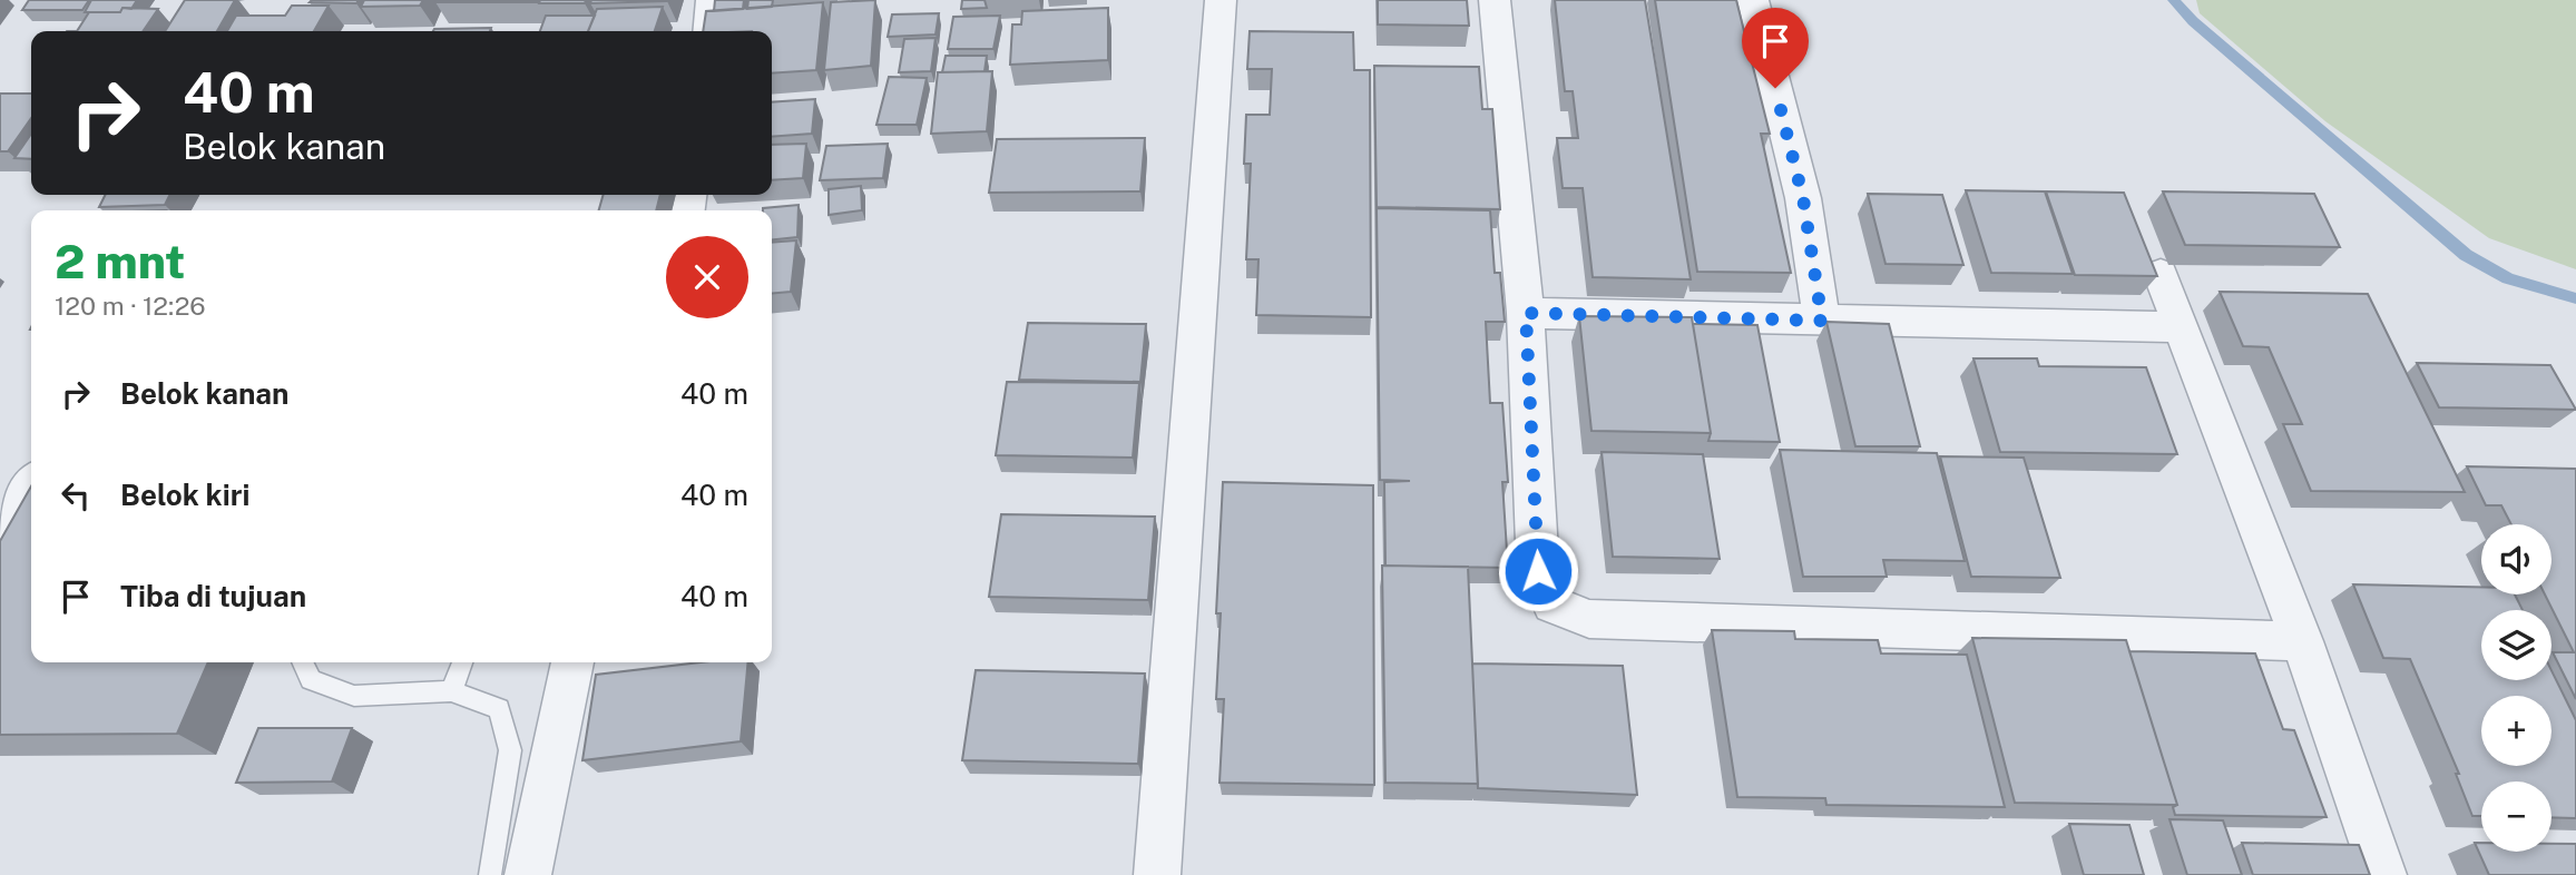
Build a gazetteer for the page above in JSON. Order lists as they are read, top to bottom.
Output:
{
  "page": {
    "turn": ["40 m", "Belok kanan"],
    "heading": ["2 mnt", "120 m · 12:26"],
    "list": [
      {
        "name": "Belok kanan",
        "value": "40 m"
      },
      {
        "name": "Belok kiri",
        "value": "40 m"
      },
      {
        "name": "Tiba di tujuan",
        "value": "40 m"
      }
    ],
    "map_buttons": ["+", "−"]
  }
}
